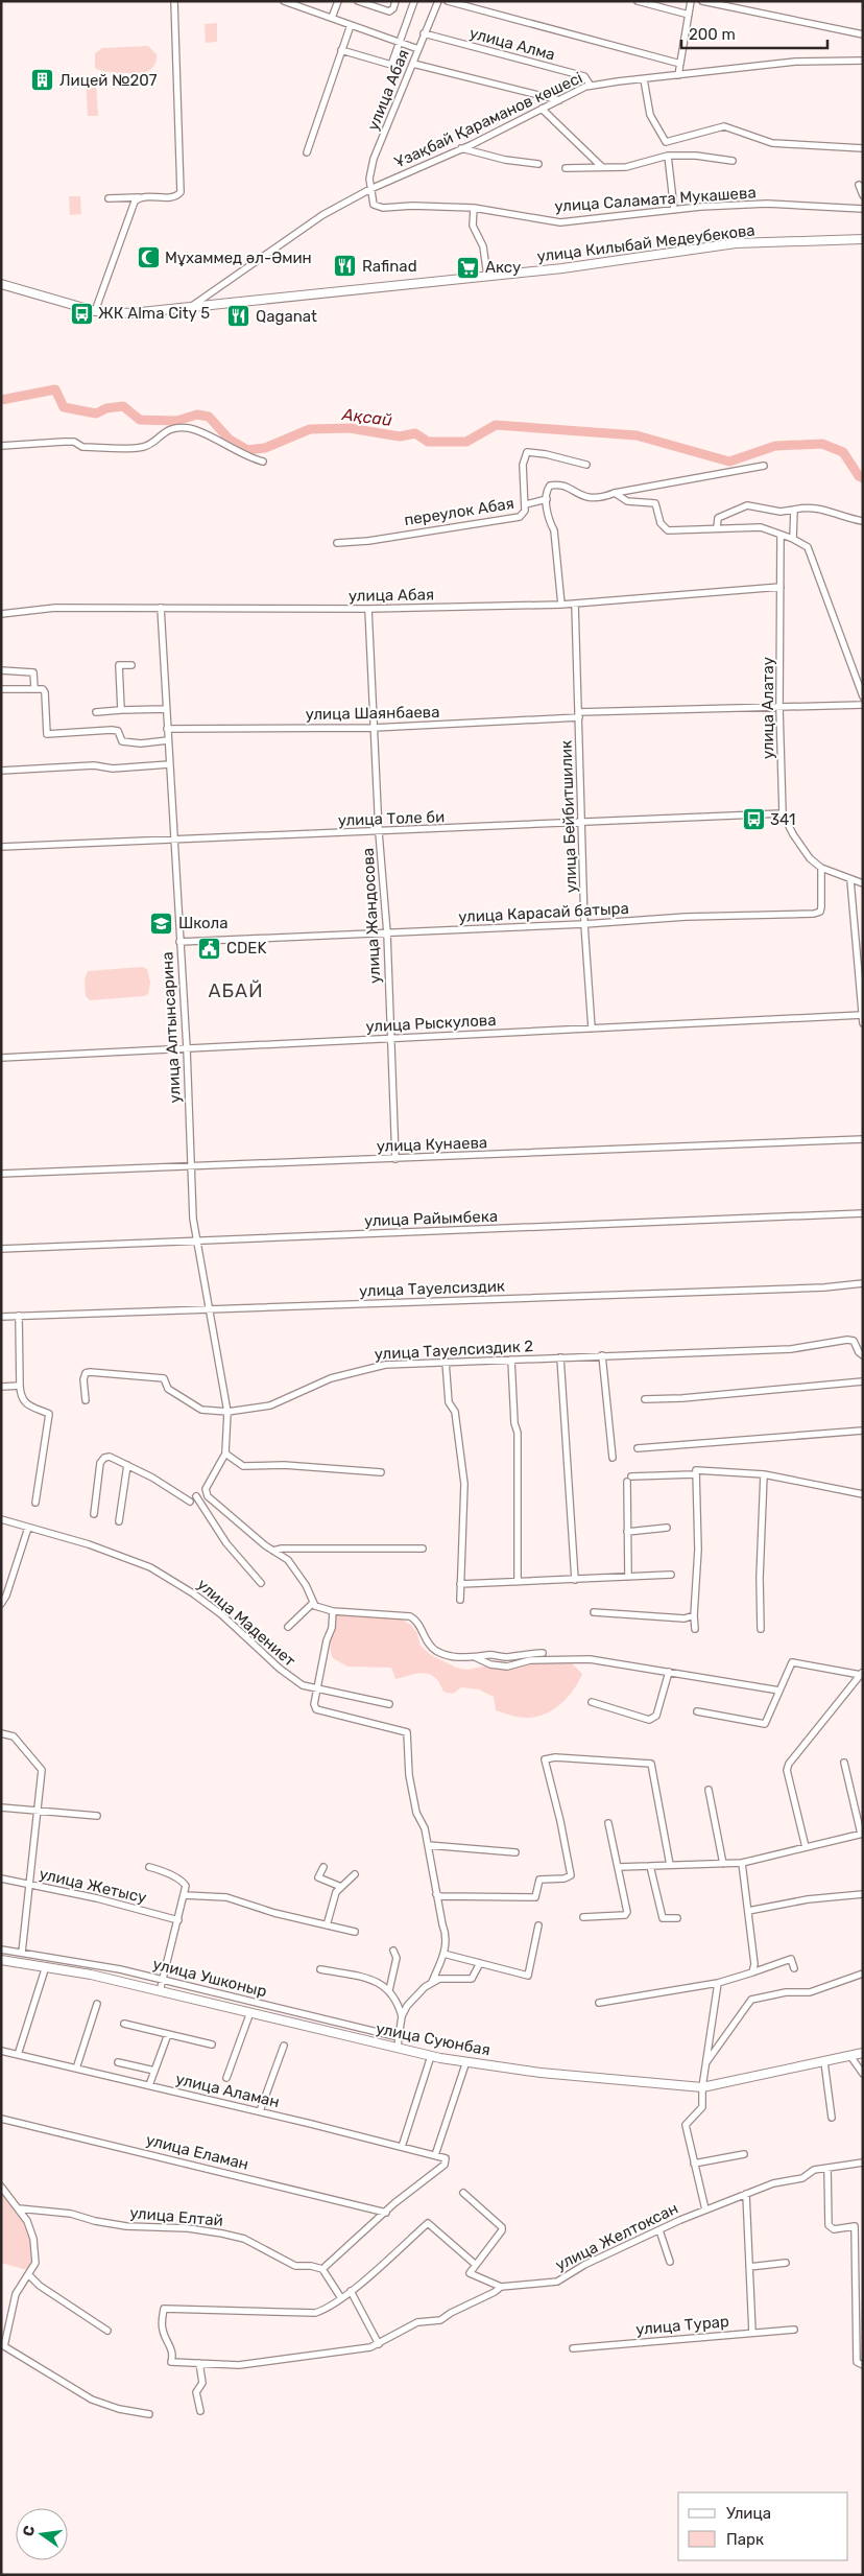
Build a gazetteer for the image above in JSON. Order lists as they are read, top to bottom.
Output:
{
  "streets": {
    "main road": ["улица Килыбай Медеубекова", "улица Суюнбая"],
    "street": [
      "улица Алма",
      "улица Абая",
      "Ұзақбай Қараманов көшесі",
      "улица Саламата Мукашева",
      "переулок Абая",
      "улица Алатау",
      "улица Шаянбаева",
      "улица Бейбитшилик",
      "улица Толе би",
      "улица Карасай батыра",
      "улица Жандосова",
      "улица Рыскулова",
      "улица Алтынсарина",
      "улица Кунаева",
      "улица Райымбека",
      "улица Тауелсиздик",
      "улица Тауелсиздик 2",
      "улица Мадениет",
      "улица Жетысу",
      "улица Ушконыр",
      "улица Аламан",
      "улица Еламан",
      "улица Елтай",
      "улица Желтоксан",
      "улица Турар"
    ]
  },
  "crossings": [
    ["улица Алма", "улица Абая"],
    ["улица Алма", "Ұзақбай Қараманов көшесі"],
    ["улица Абая", "Ұзақбай Қараманов көшесі"],
    ["улица Абая", "улица Саламата Мукашева"],
    ["улица Абая", "улица Алатау"],
    ["улица Абая", "улица Бейбитшилик"],
    ["улица Абая", "улица Жандосова"],
    ["улица Абая", "улица Алтынсарина"],
    ["Ұзақбай Қараманов көшесі", "улица Саламата Мукашева"],
    ["Ұзақбай Қараманов көшесі", "улица Килыбай Медеубекова"],
    ["улица Алатау", "улица Шаянбаева"],
    ["улица Алатау", "улица Толе би"],
    ["улица Алатау", "улица Карасай батыра"],
    ["улица Шаянбаева", "улица Бейбитшилик"],
    ["улица Шаянбаева", "улица Жандосова"],
    ["улица Шаянбаева", "улица Алтынсарина"],
    ["улица Бейбитшилик", "улица Толе би"],
    ["улица Бейбитшилик", "улица Карасай батыра"],
    ["улица Бейбитшилик", "улица Рыскулова"],
    ["улица Толе би", "улица Жандосова"],
    ["улица Толе би", "улица Алтынсарина"],
    ["улица Карасай батыра", "улица Жандосова"],
    ["улица Карасай батыра", "улица Алтынсарина"],
    ["улица Жандосова", "улица Рыскулова"],
    ["улица Жандосова", "улица Кунаева"],
    ["улица Рыскулова", "улица Алтынсарина"],
    ["улица Алтынсарина", "улица Кунаева"],
    ["улица Алтынсарина", "улица Райымбека"],
    ["улица Алтынсарина", "улица Тауелсиздик"],
    ["улица Алтынсарина", "улица Тауелсиздик 2"],
    ["улица Аламан", "улица Еламан"]
  ],
  "districts": ["АБАЙ"],
  "water": ["Ақсай"],
  "places": {
    "building": ["Лицей №207"],
    "mosque": ["Мұхаммед әл-Әмин"],
    "restaurant": ["Rafinad", "Qaganat"],
    "supermarket": ["Аксу"],
    "bus stop": ["ЖК Alma City 5", "341"],
    "school or university": ["Школа"],
    "public building": ["CDEK"]
  },
  "legend": ["Улица", "Парк"],
  "scale_bar": "200 m",
  "north": "left"
}
